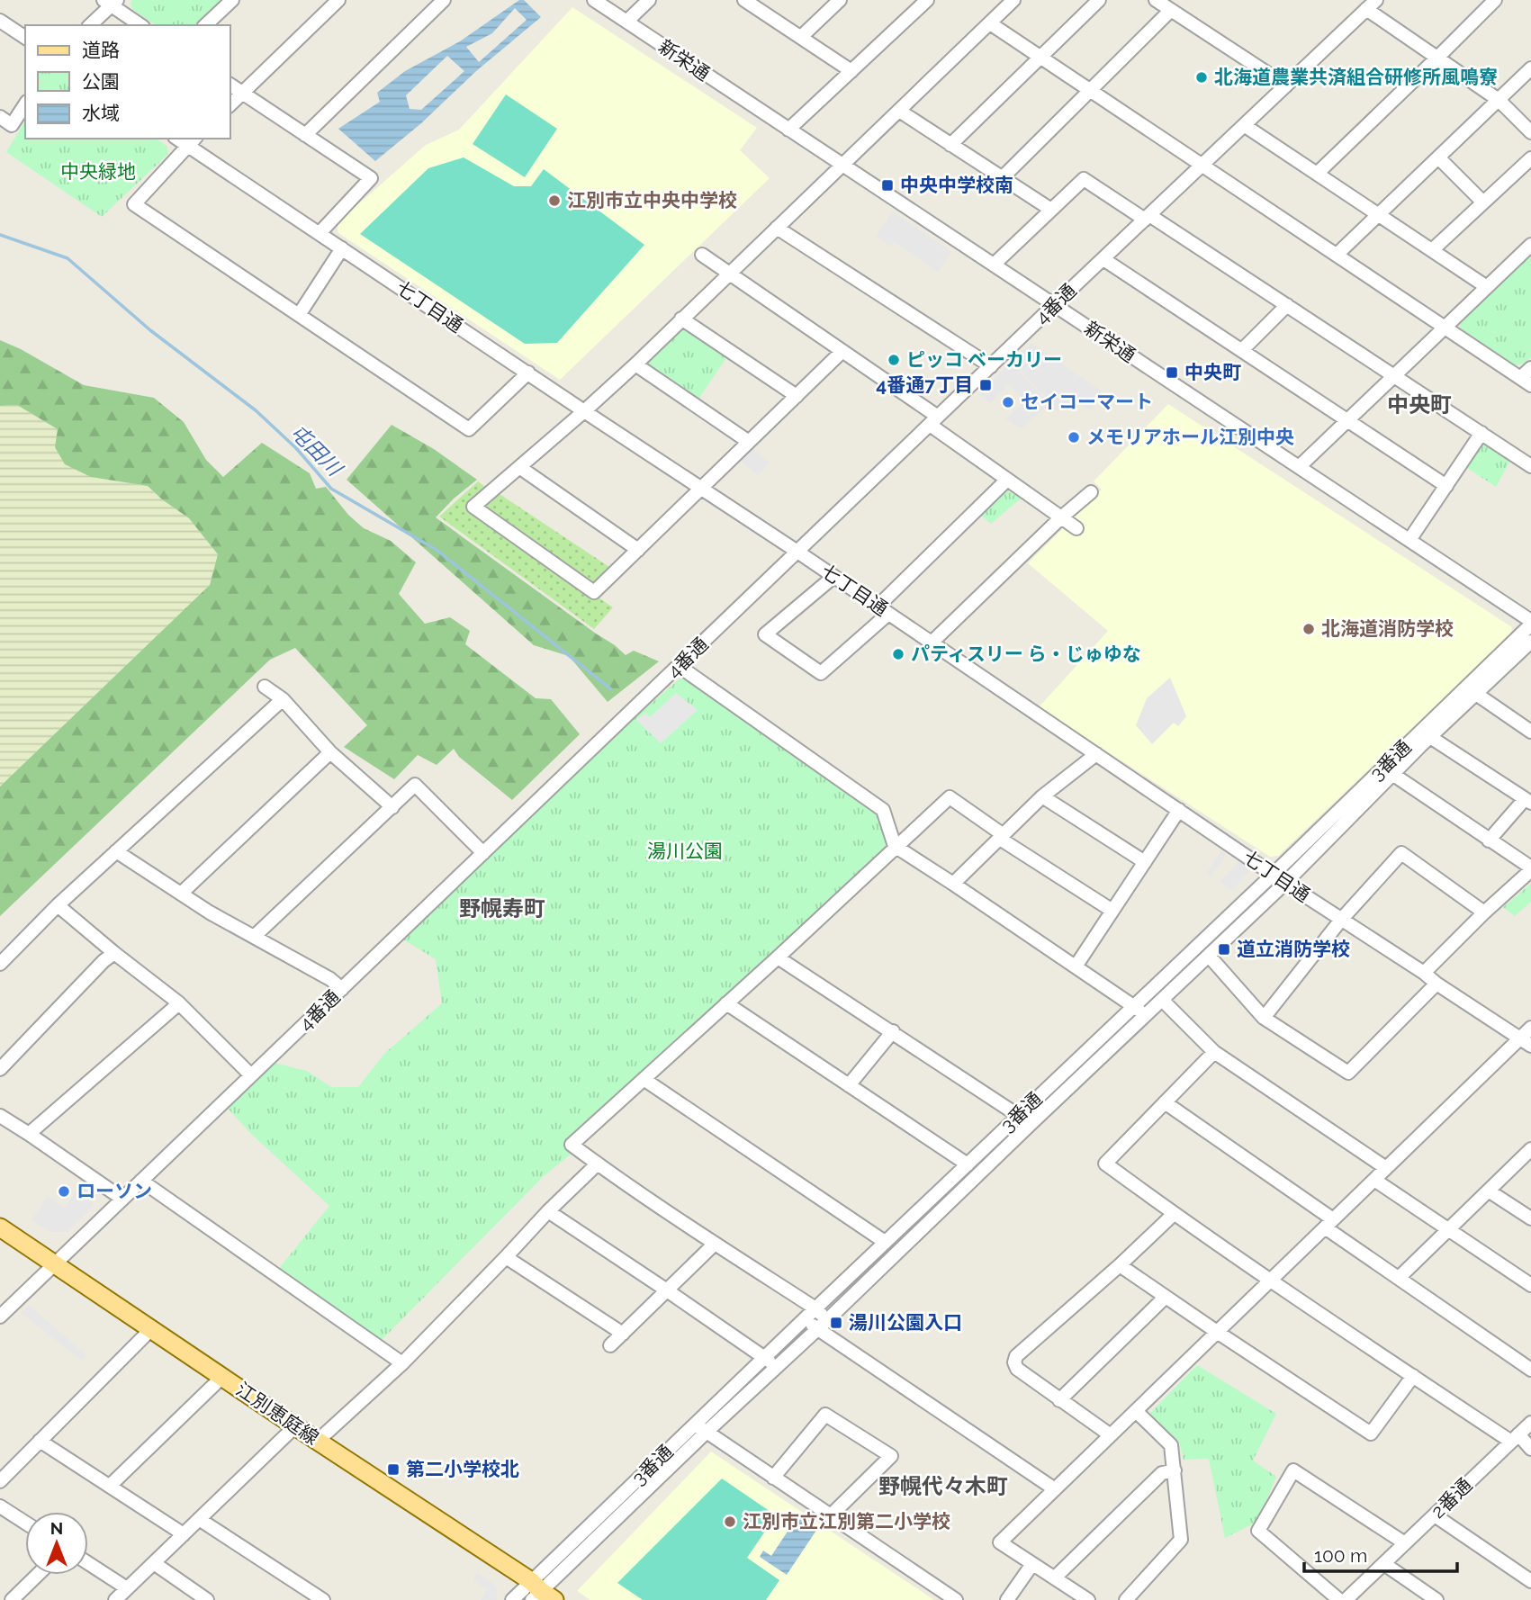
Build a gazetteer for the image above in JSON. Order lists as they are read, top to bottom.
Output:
{
  "streets": {
    "main road": ["江別恵庭線"],
    "street": [
      "新栄通",
      "4番通",
      "七丁目通",
      "3番通",
      "2番通"
    ]
  },
  "crossings": [
    ["新栄通", "4番通"],
    ["新栄通", "3番通"],
    ["4番通", "七丁目通"],
    ["4番通", "江別恵庭線"],
    ["七丁目通", "3番通"],
    ["3番通", "江別恵庭線"]
  ],
  "districts": ["中央町", "野幌寿町", "野幌代々木町"],
  "water": ["屯田川"],
  "parks": ["中央緑地", "湯川公園"],
  "places": {
    "other": [
      "北海道農業共済組合研修所風鳴寮",
      "江別市立中央中学校",
      "ピッコ ベーカリー",
      "セイコーマート",
      "メモリアホール江別中央",
      "北海道消防学校",
      "パティスリー ら・じゅゆな",
      "ローソン",
      "江別市立江別第二小学校"
    ],
    "transit": [
      "中央中学校南",
      "中央町",
      "4番通7丁目",
      "道立消防学校",
      "湯川公園入口",
      "第二小学校北"
    ]
  },
  "legend": ["道路", "公園", "水域"],
  "scale_bar": "100 m",
  "north": "top"
}
